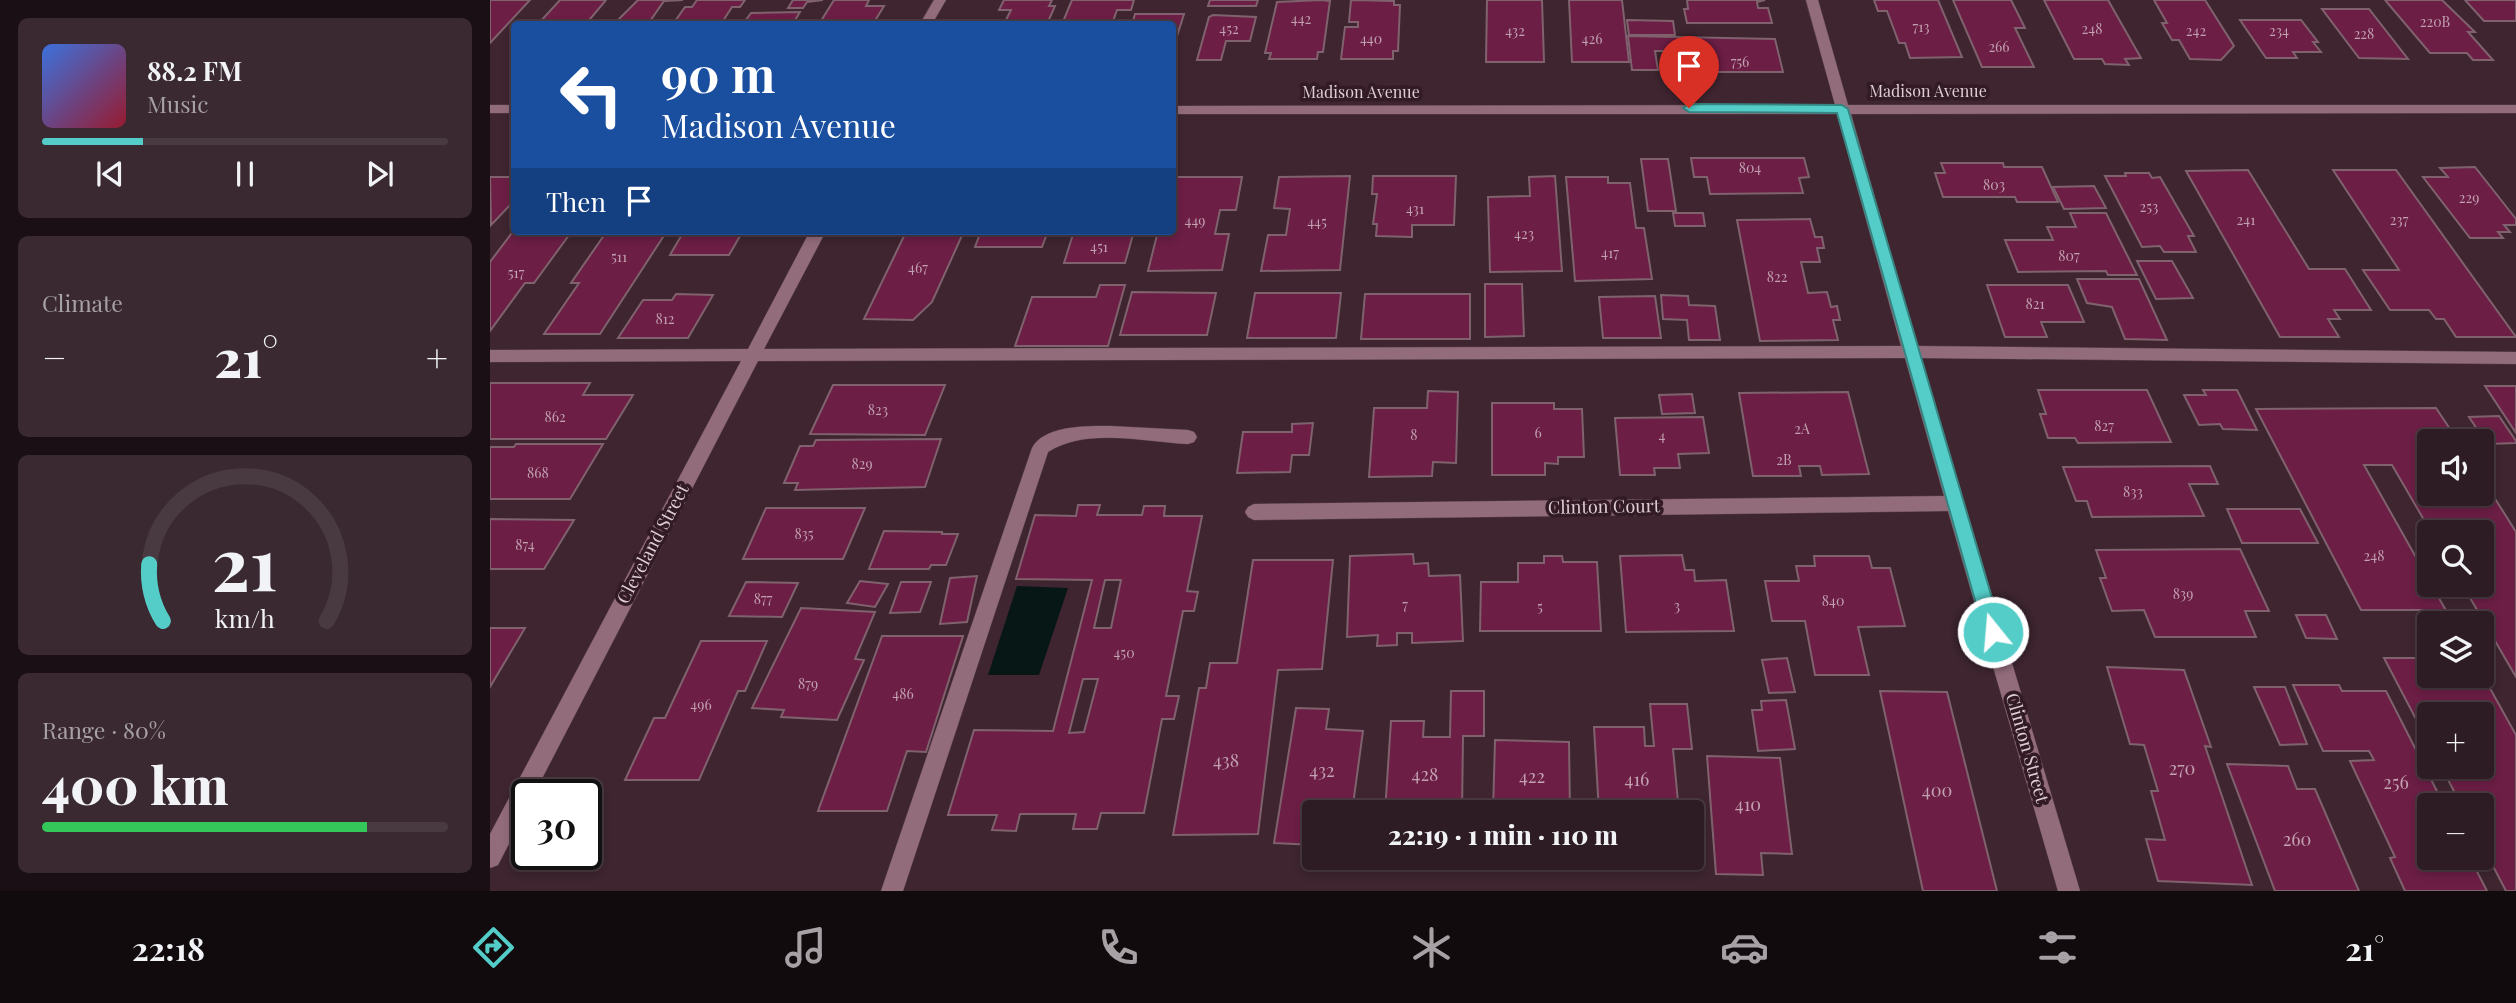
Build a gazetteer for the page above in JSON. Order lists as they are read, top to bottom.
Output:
{
  "streets": {
    "street": [
      "Madison Avenue",
      "Clinton Court",
      "Cleveland Street",
      "Clinton Street"
    ]
  },
  "crossings": [
    ["Madison Avenue", "Clinton Street"],
    ["Clinton Court", "Clinton Street"]
  ],
  "house_numbers": [
    "442",
    "220B",
    "713",
    "452",
    "248",
    "432",
    "242",
    "234",
    "228",
    "440",
    "426",
    "266",
    "756",
    "804",
    "803",
    "229",
    "253",
    "431",
    "241",
    "237",
    "449",
    "445",
    "423",
    "451",
    "417",
    "807",
    "511",
    "467",
    "517",
    "822",
    "821",
    "812",
    "823",
    "862",
    "827",
    "2A",
    "6",
    "8",
    "4",
    "2B",
    "829",
    "868",
    "833",
    "835",
    "874",
    "248",
    "839",
    "877",
    "840",
    "7",
    "3",
    "5",
    "450",
    "879",
    "486",
    "496",
    "438",
    "270",
    "432",
    "428",
    "422",
    "416",
    "256",
    "400",
    "410",
    "260"
  ],
  "page": {
    "turn": ["90 m", "Madison Avenue"],
    "song": ["88.2 FM", "Music"],
    "then": "Then",
    "tile": [
      "Climate",
      ["Range · 80%", "400 km"]
    ],
    "heat": ["−", "21°", "+"],
    "map_buttons": ["+", "−"],
    "limit": "30",
    "trip": "22:19 · 1 min · 110 m",
    "tabs": ["22:18", "21°"],
    "gauge": ["21", "km/h"]
  }
}
